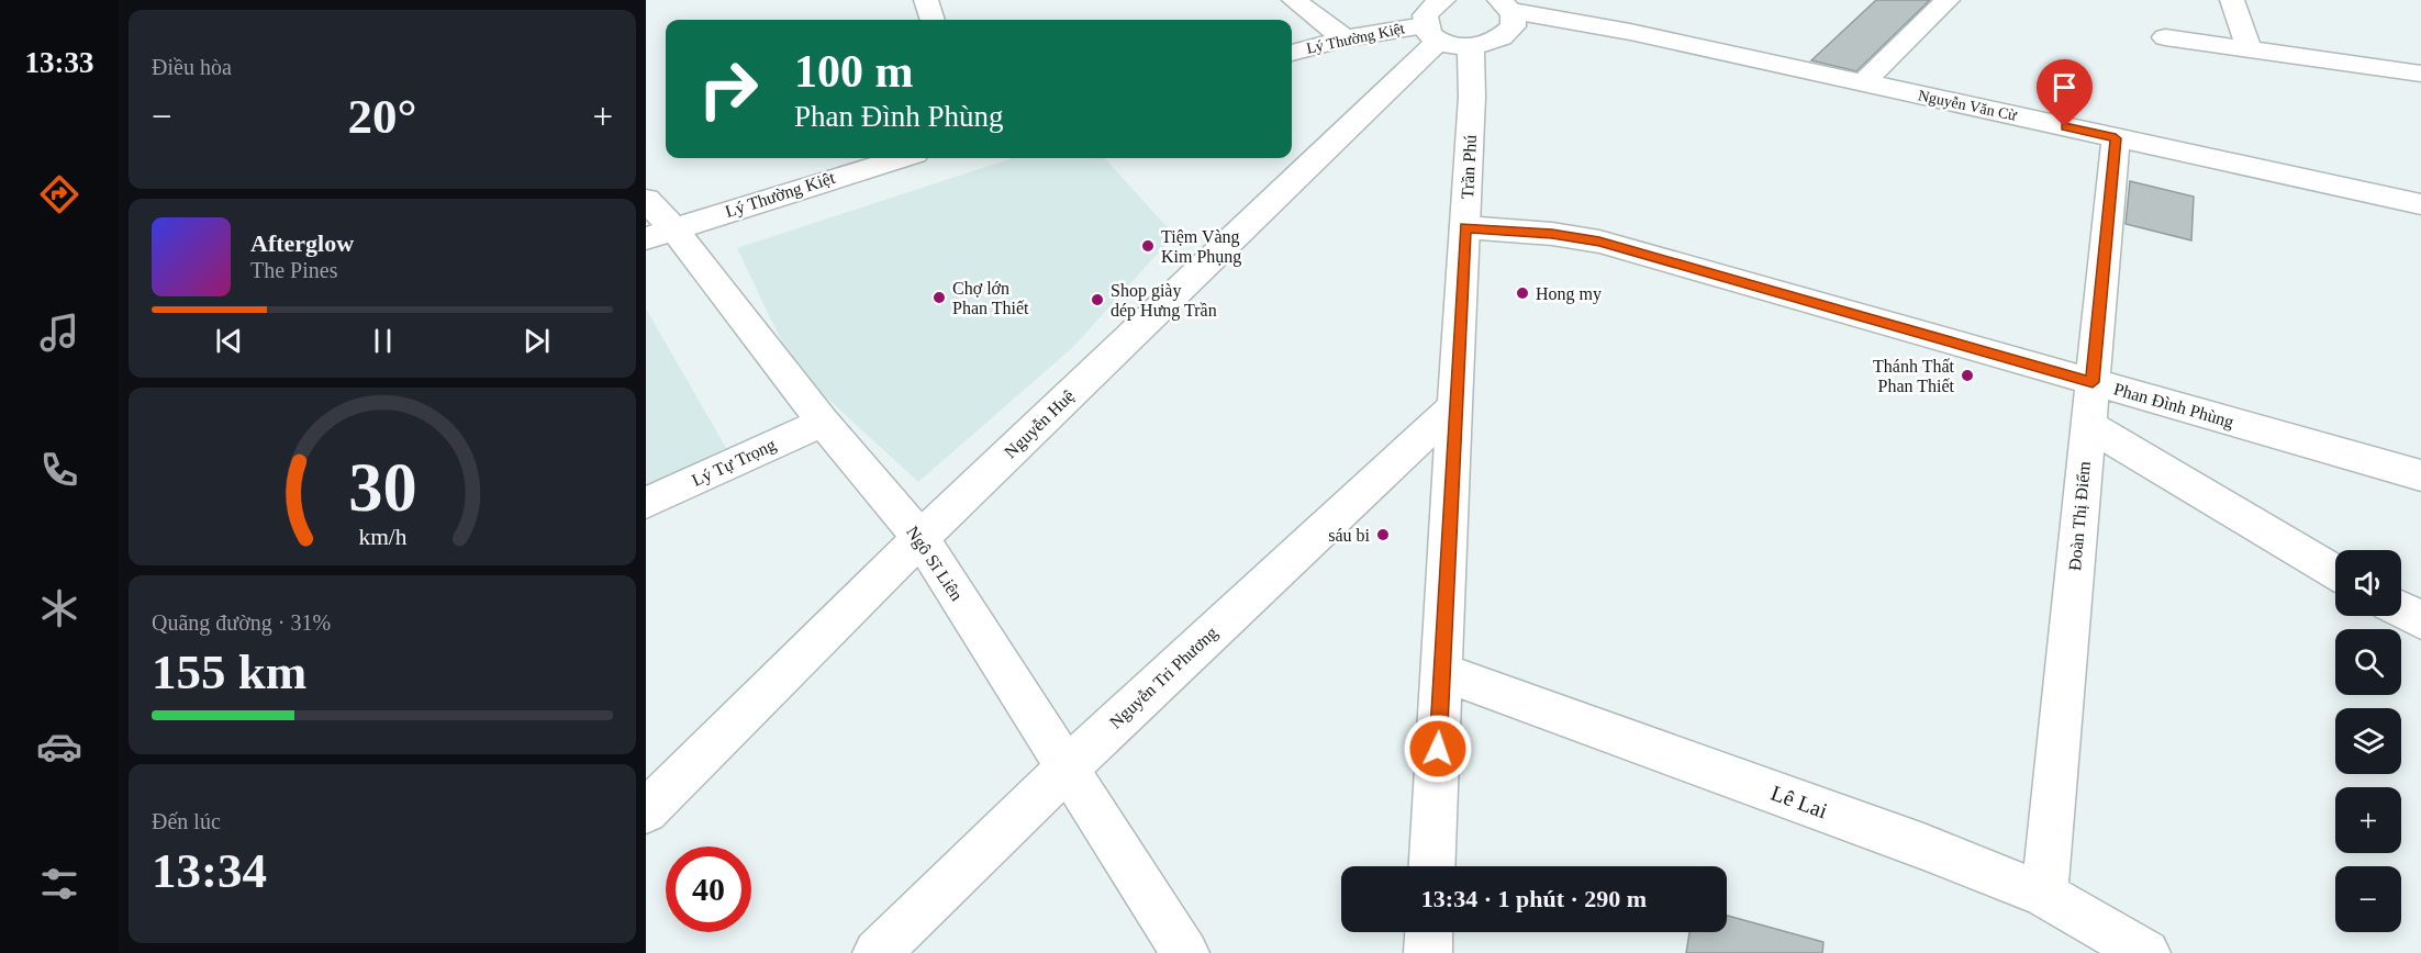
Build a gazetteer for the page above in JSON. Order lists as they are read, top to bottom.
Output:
{
  "streets": {
    "street": [
      "Lý Thường Kiệt",
      "Nguyễn Văn Cừ",
      "Trần Phú",
      "Phan Đình Phùng",
      "Nguyễn Huệ",
      "Lý Tự Trọng",
      "Đoàn Thị Điểm",
      "Ngô Sĩ Liên",
      "Nguyễn Tri Phương",
      "Lê Lai"
    ]
  },
  "crossings": [
    ["Lý Thường Kiệt", "Nguyễn Văn Cừ"],
    ["Lý Thường Kiệt", "Trần Phú"],
    ["Lý Thường Kiệt", "Nguyễn Huệ"],
    ["Lý Thường Kiệt", "Ngô Sĩ Liên"],
    ["Nguyễn Văn Cừ", "Đoàn Thị Điểm"],
    ["Trần Phú", "Phan Đình Phùng"],
    ["Trần Phú", "Nguyễn Huệ"],
    ["Trần Phú", "Nguyễn Tri Phương"],
    ["Trần Phú", "Lê Lai"],
    ["Phan Đình Phùng", "Đoàn Thị Điểm"],
    ["Nguyễn Huệ", "Ngô Sĩ Liên"],
    ["Lý Tự Trọng", "Ngô Sĩ Liên"],
    ["Đoàn Thị Điểm", "Lê Lai"],
    ["Ngô Sĩ Liên", "Nguyễn Tri Phương"]
  ],
  "places": [
    "Tiệm Vàng Kim Phụng",
    "Hong my",
    "Chợ lớn Phan Thiết",
    "Shop giày dép Hưng Trần",
    "Thánh Thất Phan Thiết",
    "sáu bi"
  ],
  "page": {
    "tabs": "13:33",
    "tile": [
      "Điều hòa",
      ["Quãng đường · 31%", "155 km"],
      ["Đến lúc", "13:34"]
    ],
    "turn": ["100 m", "Phan Đình Phùng"],
    "heat": ["−", "20°", "+"],
    "song": ["Afterglow", "The Pines"],
    "map_buttons": ["+", "−"],
    "limit": "40",
    "trip": "13:34 · 1 phút · 290 m",
    "gauge": ["30", "km/h"]
  }
}
